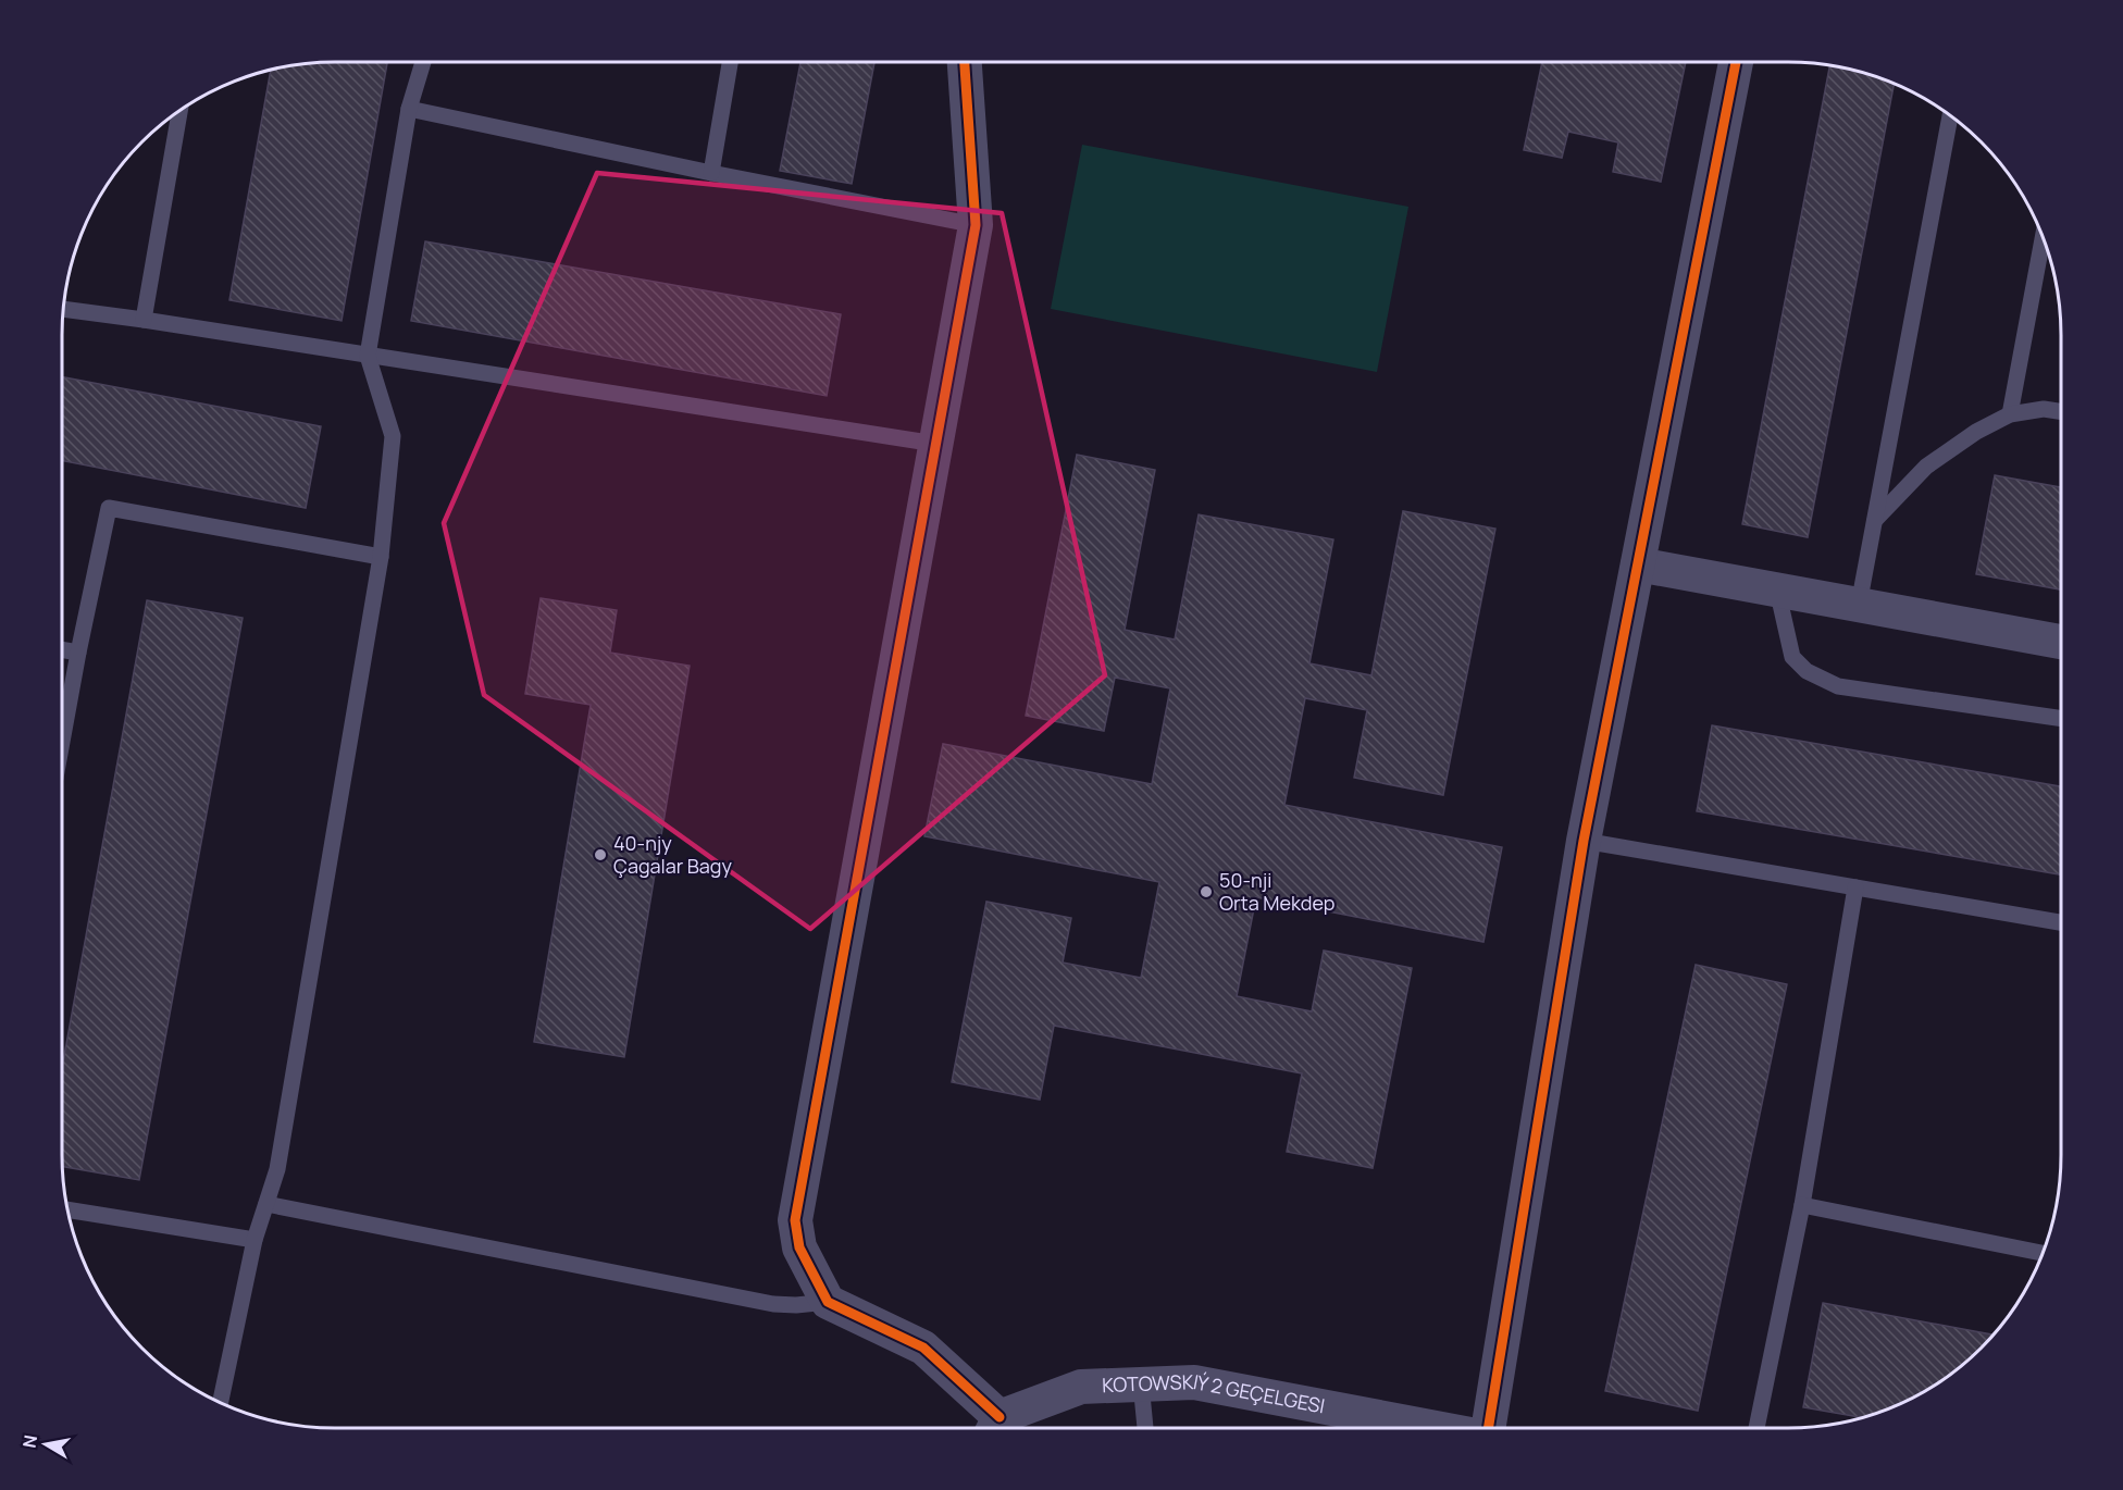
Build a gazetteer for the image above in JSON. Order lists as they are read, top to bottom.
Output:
{
  "streets": {
    "street": ["KOTOWSKIÝ 2 GEÇELGESI"]
  },
  "places": ["40-njy Çagalar Bagy", "50-nji Orta Mekdep"],
  "north": "left"
}
